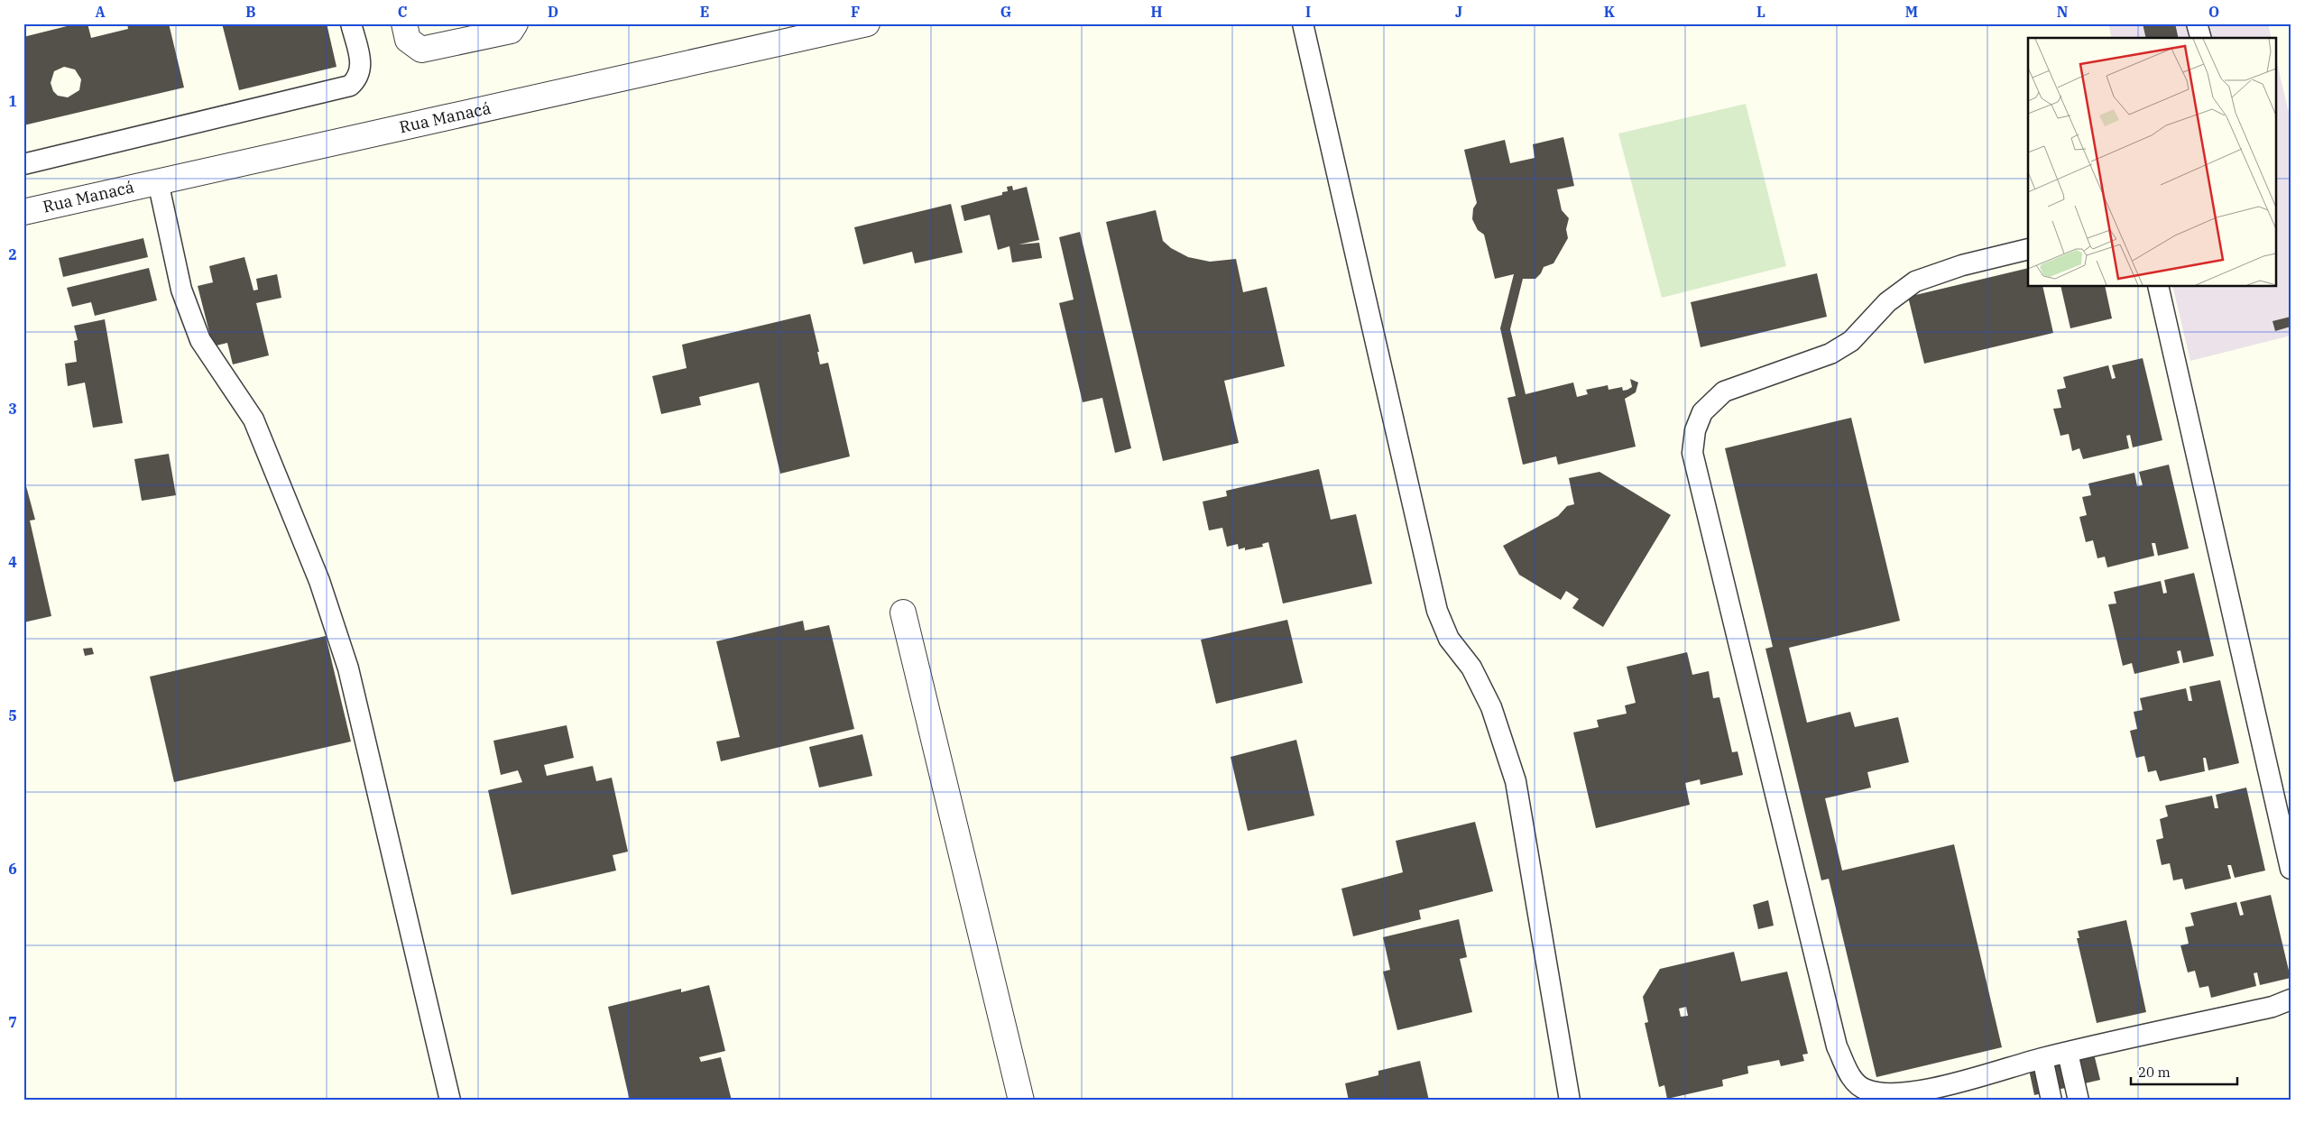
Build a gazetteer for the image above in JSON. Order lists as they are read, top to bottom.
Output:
{
  "streets": {
    "street": ["Rua Manacá"]
  },
  "scale_bar": "20 m",
  "grid": {
    "columns": [
      "A",
      "B",
      "C",
      "D",
      "E",
      "F",
      "G",
      "H",
      "I",
      "J",
      "K",
      "L",
      "M",
      "N",
      "O"
    ],
    "rows": [
      "1",
      "2",
      "3",
      "4",
      "5",
      "6",
      "7"
    ]
  }
}
